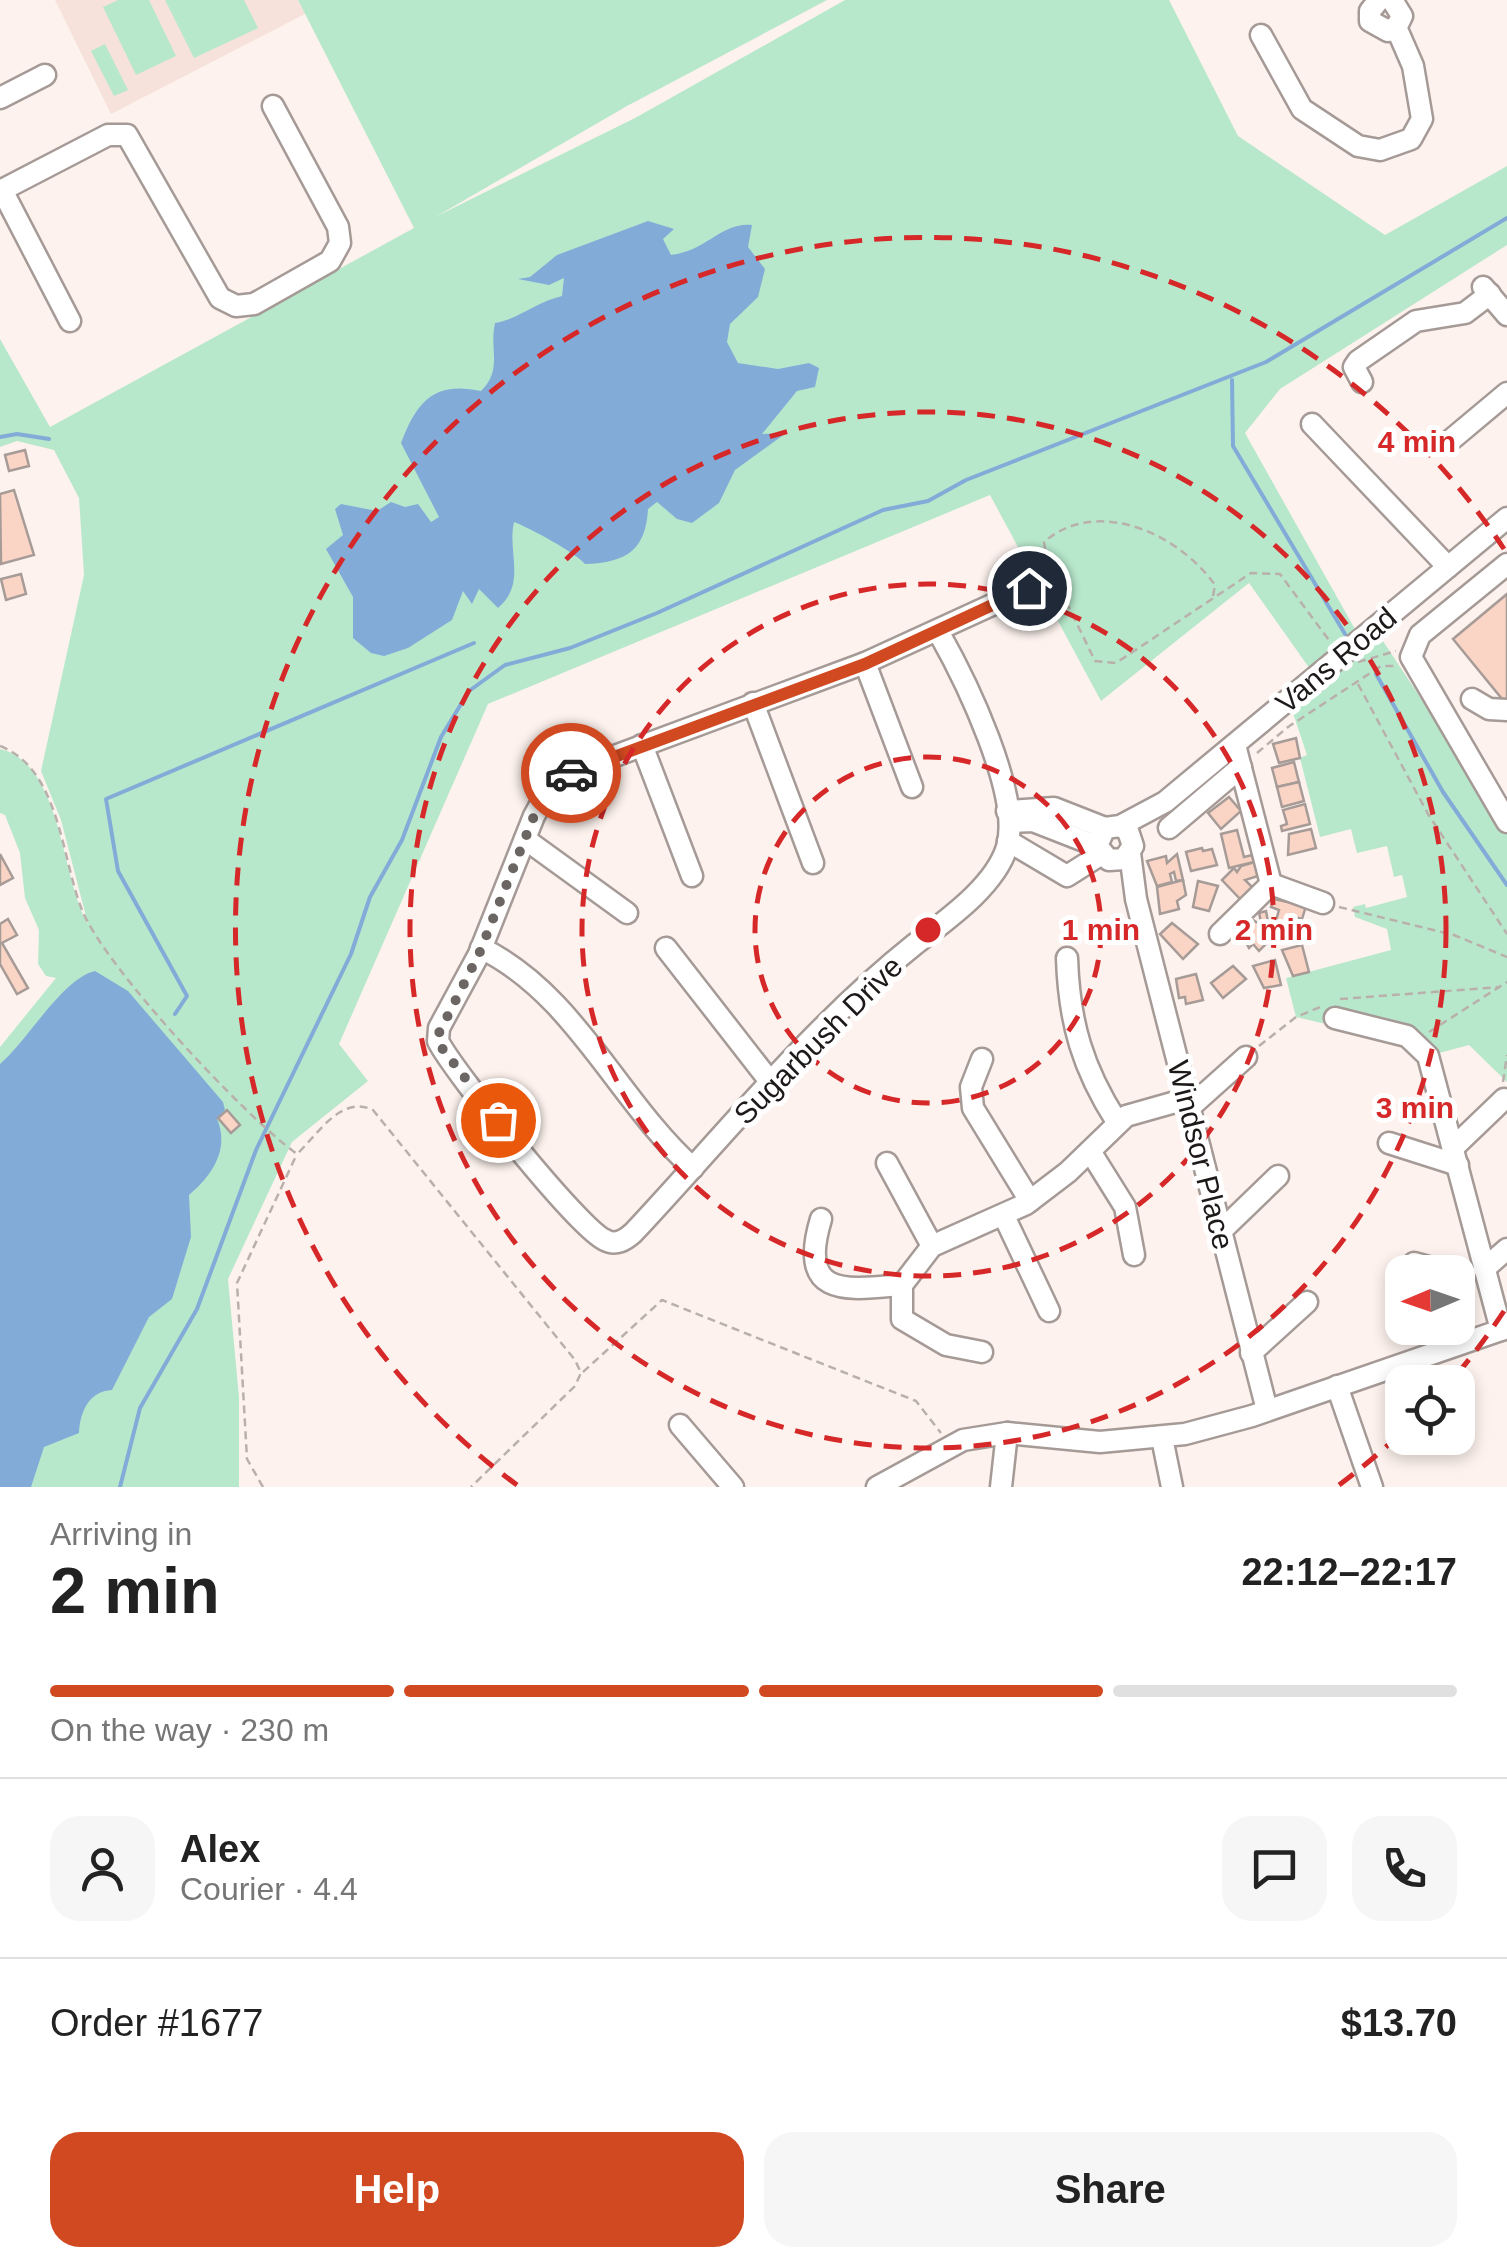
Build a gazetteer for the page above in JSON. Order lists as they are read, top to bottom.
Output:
{
  "streets": {
    "street": ["Vans Road", "Sugarbush Drive", "Windsor Place"]
  },
  "crossings": [
    ["Vans Road", "Windsor Place"]
  ],
  "north": "left",
  "page": {
    "heading": ["2 min", "Arriving in", "22:12–22:17"],
    "panel": [
      "Alex",
      "Courier · 4.4",
      "Order #1677",
      "$13.70"
    ],
    "bar": "On the way · 230 m",
    "buttons": ["Help", "Share"]
  },
  "rings": [
    "4 min",
    "1 min",
    "2 min",
    "3 min"
  ]
}
